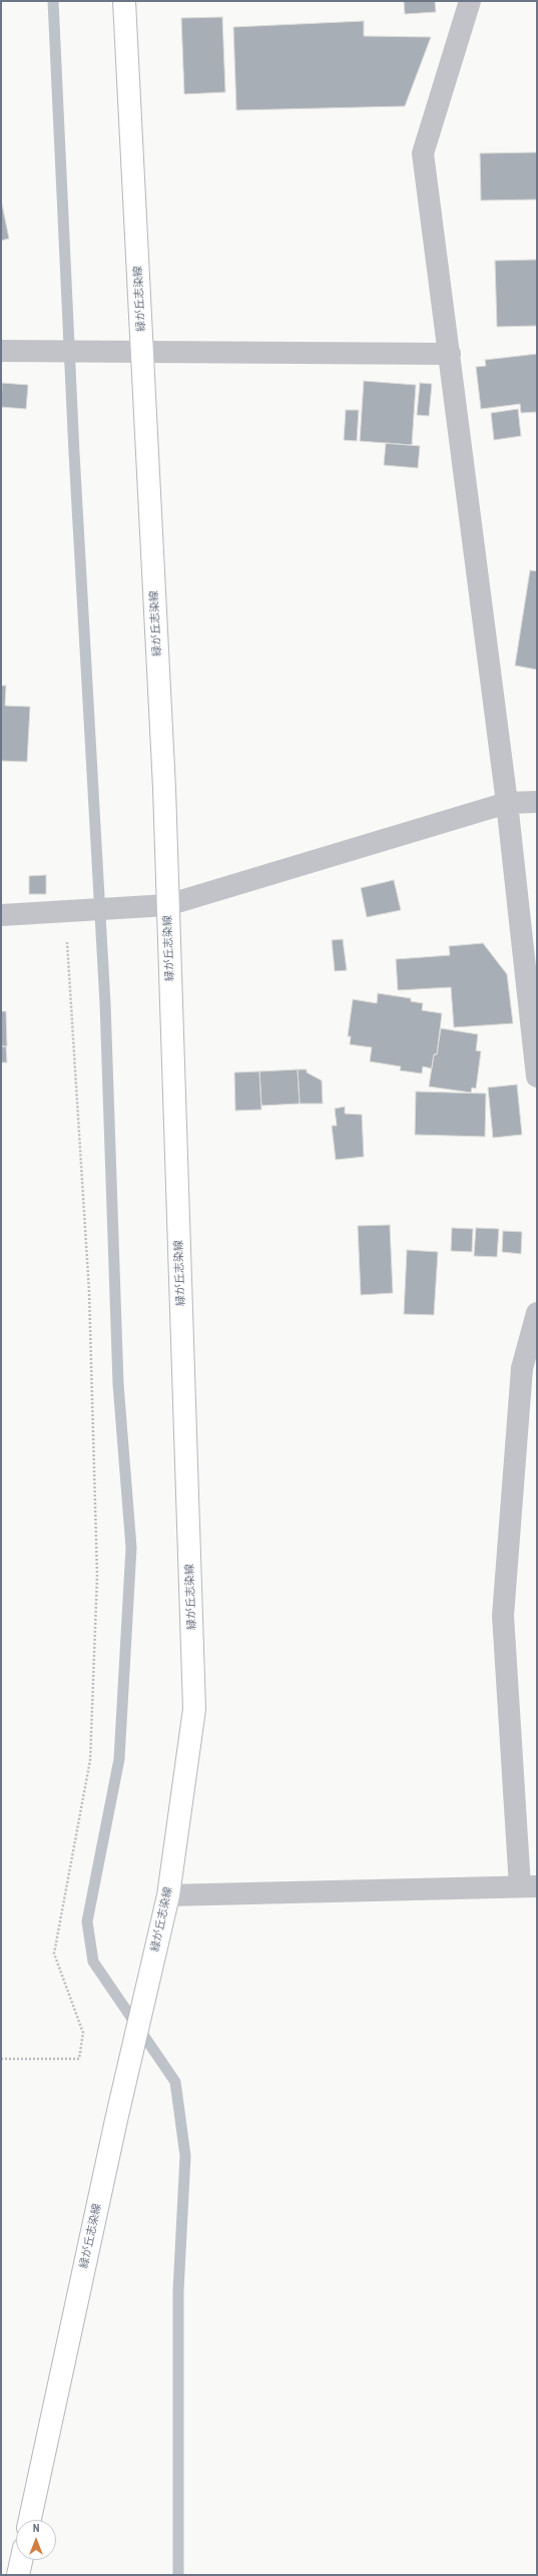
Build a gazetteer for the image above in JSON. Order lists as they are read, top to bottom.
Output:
{
  "streets": {
    "street": ["緑が丘志染線"]
  },
  "north": "top"
}
